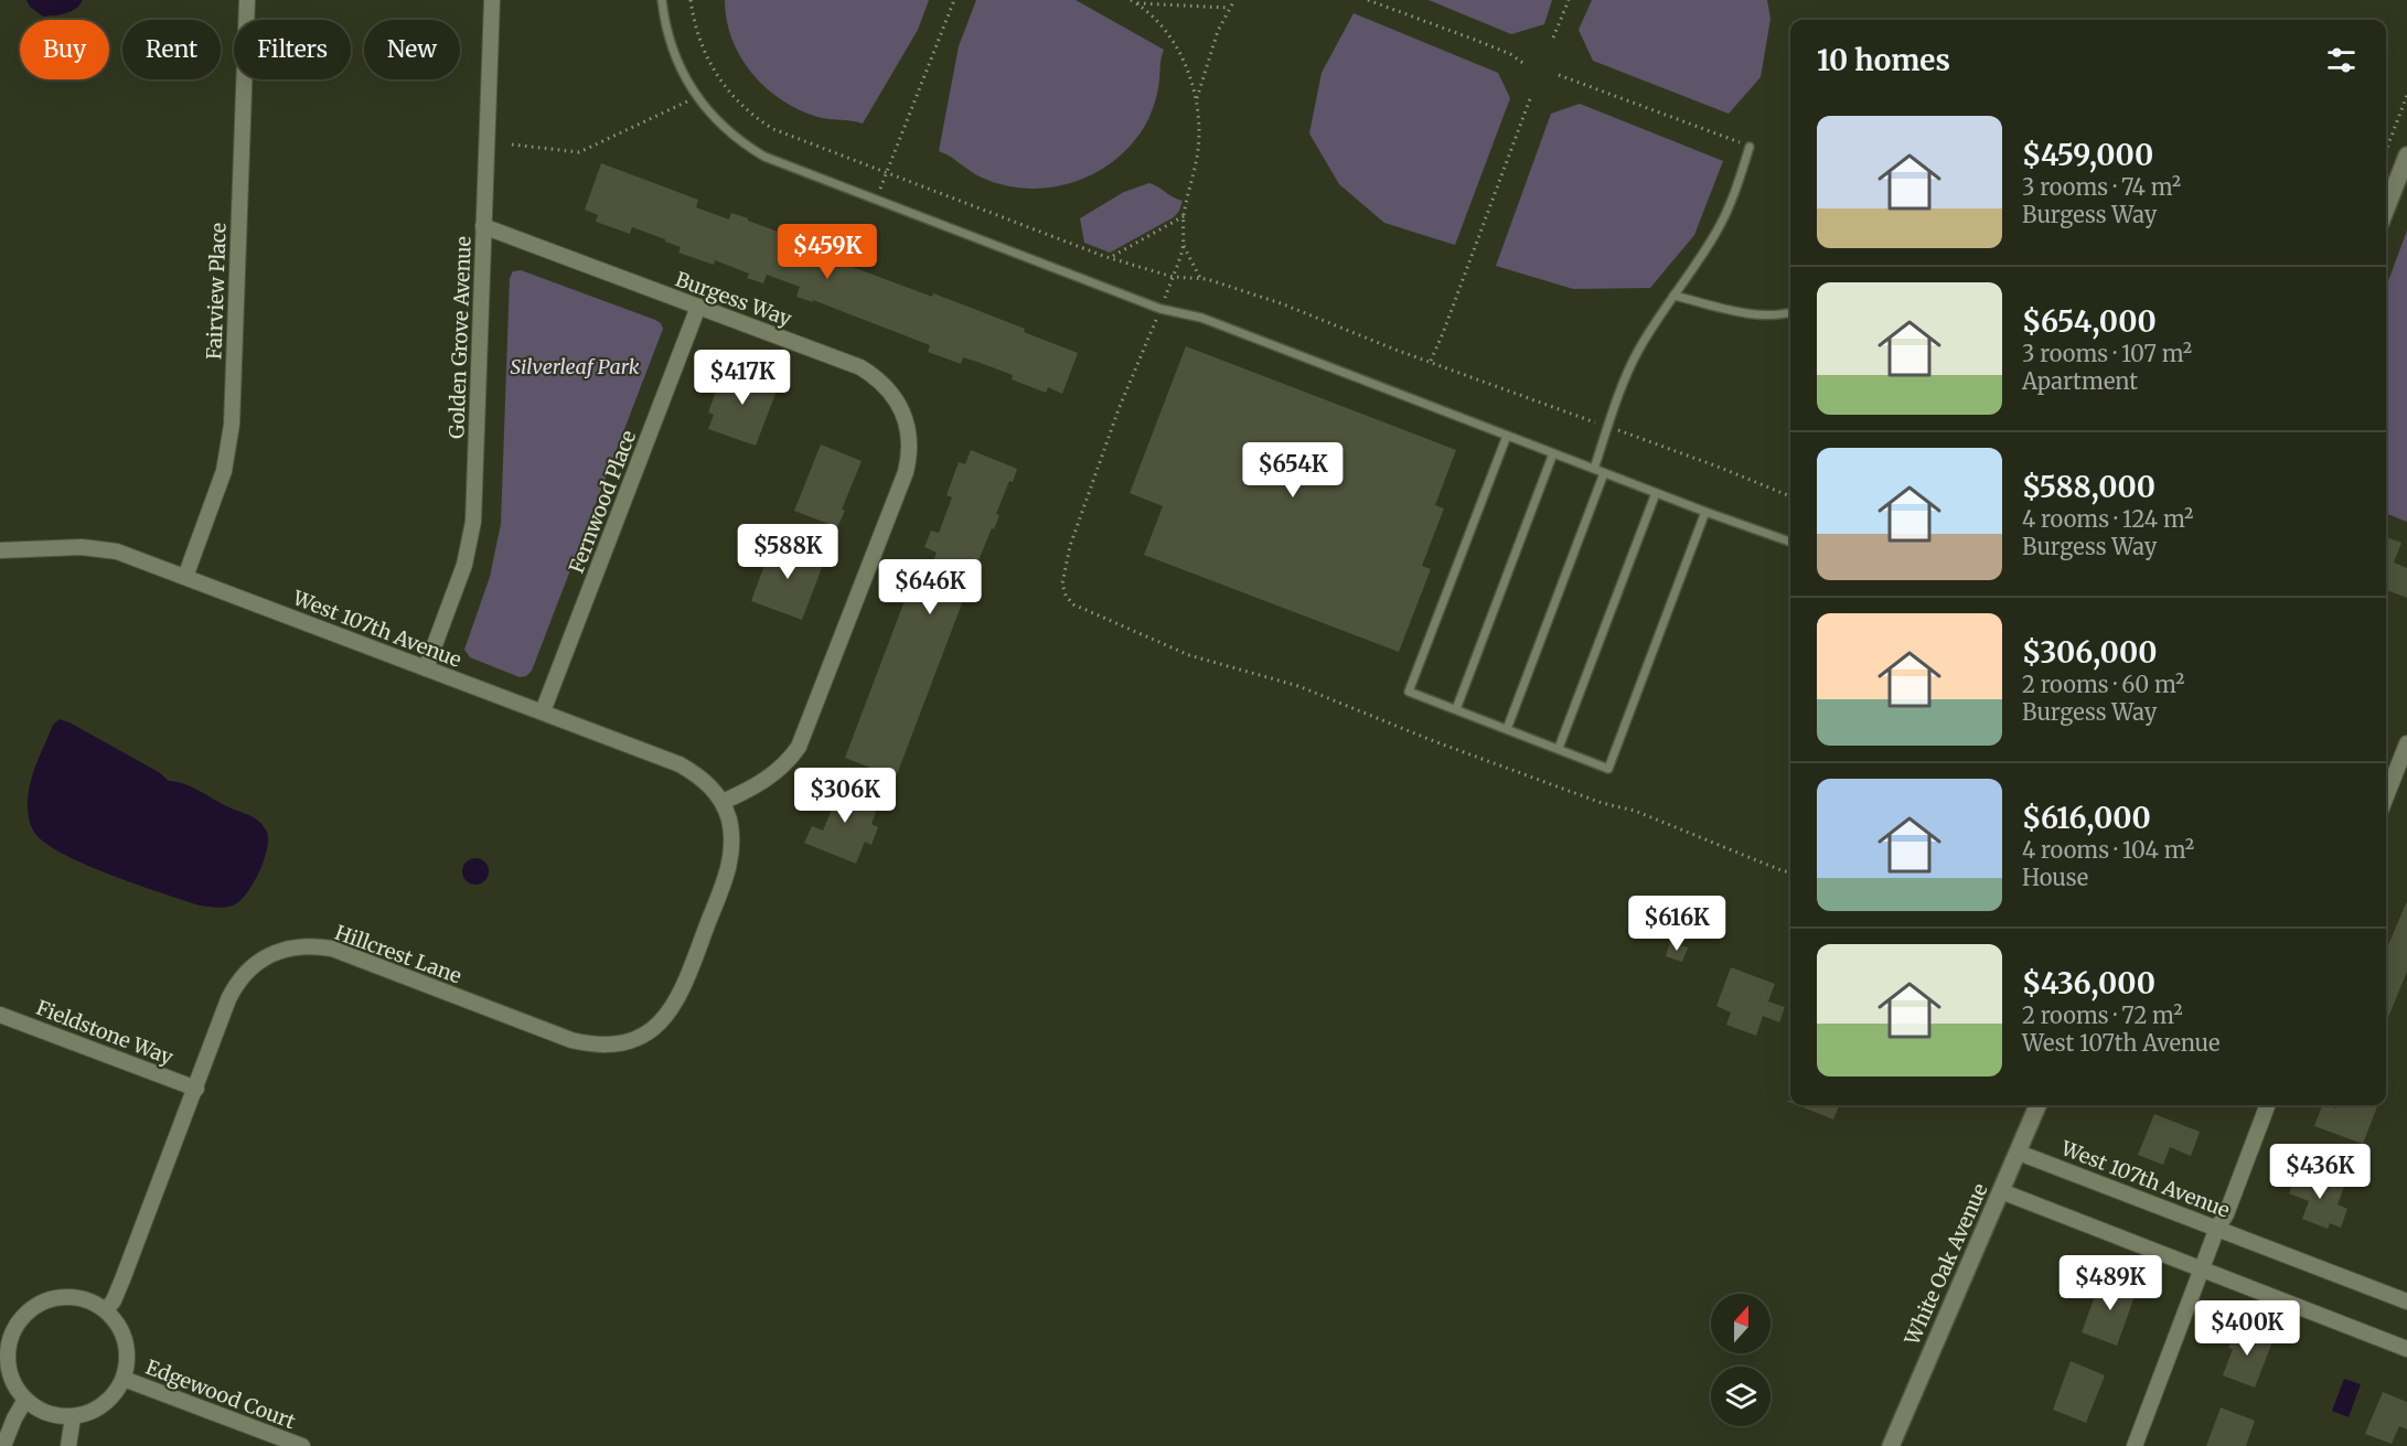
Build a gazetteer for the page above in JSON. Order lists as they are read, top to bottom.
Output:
{
  "streets": {
    "street": [
      "Fairview Place",
      "Burgess Way",
      "Golden Grove Avenue",
      "Fernwood Place",
      "West 107th Avenue",
      "Hillcrest Lane",
      "Fieldstone Way",
      "White Oak Avenue",
      "Edgewood Court"
    ]
  },
  "crossings": [
    ["Fairview Place", "West 107th Avenue"],
    ["Burgess Way", "Golden Grove Avenue"],
    ["Burgess Way", "Fernwood Place"],
    ["Burgess Way", "West 107th Avenue"],
    ["Burgess Way", "Hillcrest Lane"],
    ["Golden Grove Avenue", "West 107th Avenue"],
    ["Fernwood Place", "West 107th Avenue"],
    ["West 107th Avenue", "Hillcrest Lane"],
    ["West 107th Avenue", "White Oak Avenue"],
    ["Hillcrest Lane", "Fieldstone Way"],
    ["Hillcrest Lane", "Edgewood Court"]
  ],
  "parks": ["Silverleaf Park"],
  "north": "top",
  "page": {
    "chip": [
      "Buy",
      "Rent",
      "Filters",
      "New"
    ],
    "heading": "10 homes",
    "list": [
      {
        "name": "$459,000",
        "note": "3 rooms · 74 m² · Burgess Way"
      },
      {
        "name": "$654,000",
        "note": "3 rooms · 107 m² · Apartment"
      },
      {
        "name": "$588,000",
        "note": "4 rooms · 124 m² · Burgess Way"
      },
      {
        "name": "$306,000",
        "note": "2 rooms · 60 m² · Burgess Way"
      },
      {
        "name": "$616,000",
        "note": "4 rooms · 104 m² · House"
      },
      {
        "name": "$436,000",
        "note": "2 rooms · 72 m² · West 107th Avenue"
      }
    ],
    "price": [
      "$459K",
      "$417K",
      "$654K",
      "$588K",
      "$646K",
      "$306K",
      "$616K",
      "$436K",
      "$489K",
      "$400K"
    ]
  }
}
